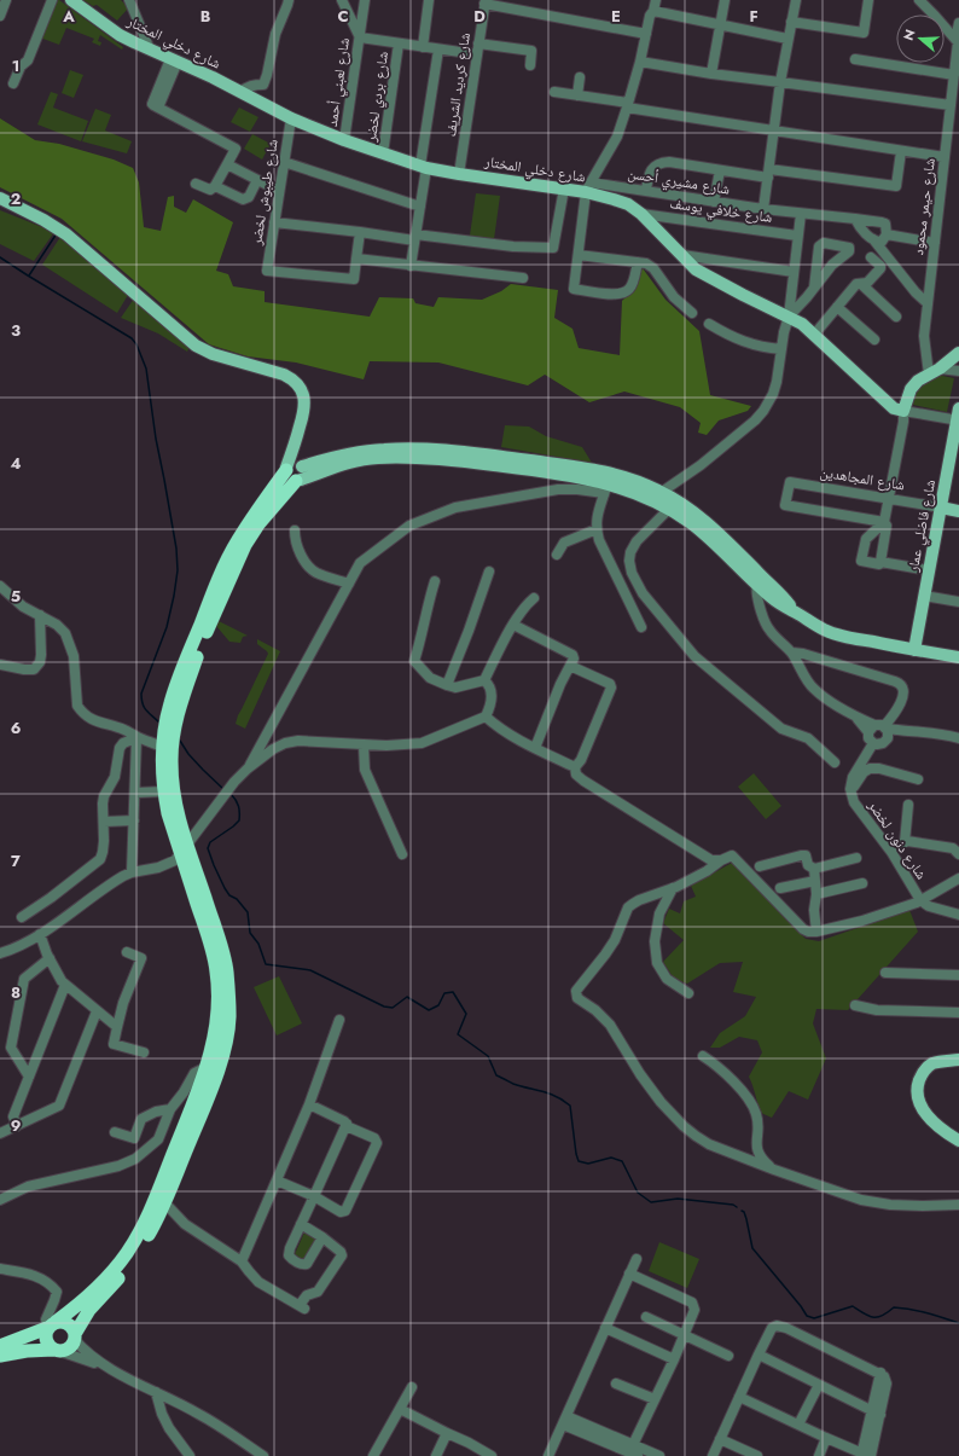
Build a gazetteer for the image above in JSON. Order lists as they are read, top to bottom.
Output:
{
  "streets": {
    "main road": ["شارع دخلي المختار", "شارع المجاهدين", "شارع فاضلي عمار"],
    "street": [
      "شارع لعبني أحمد",
      "شارع كرديد الشريف",
      "شارع بردي لخضر",
      "شارع مشيري أحسن",
      "شارع طيبوش لخضر",
      "شارع حيمر محمود",
      "شارع خلافي يوسف",
      "شارع دنون لخضر"
    ]
  },
  "crossings": [
    ["شارع دخلي المختار", "شارع لعبني أحمد"],
    ["شارع دخلي المختار", "شارع كرديد الشريف"],
    ["شارع دخلي المختار", "شارع بردي لخضر"],
    ["شارع دخلي المختار", "شارع مشيري أحسن"],
    ["شارع دخلي المختار", "شارع طيبوش لخضر"],
    ["شارع دخلي المختار", "شارع خلافي يوسف"],
    ["شارع دخلي المختار", "شارع فاضلي عمار"],
    ["شارع المجاهدين", "شارع فاضلي عمار"]
  ],
  "north": "left",
  "grid": {
    "columns": [
      "A",
      "B",
      "C",
      "D",
      "E",
      "F"
    ],
    "rows": [
      "1",
      "2",
      "3",
      "4",
      "5",
      "6",
      "7",
      "8",
      "9"
    ]
  }
}
